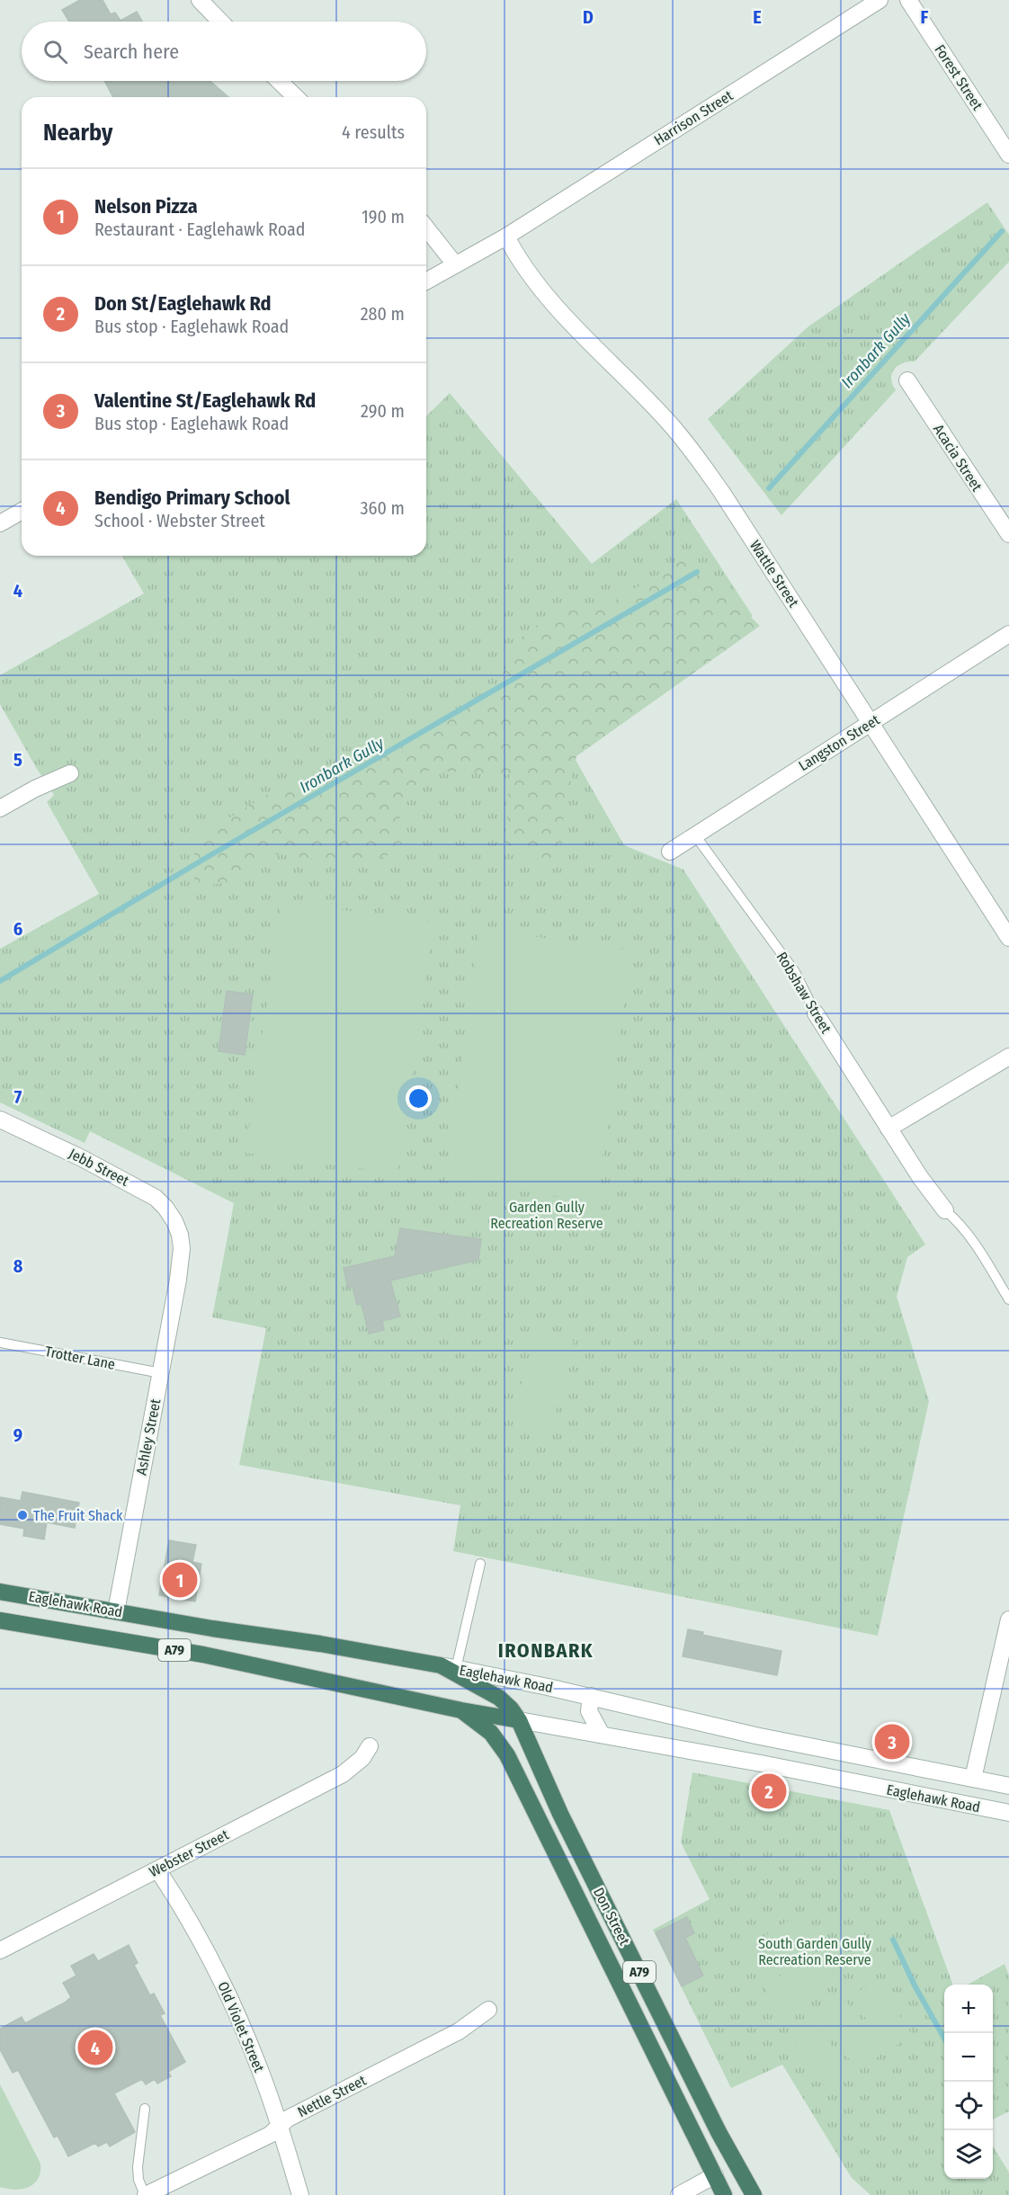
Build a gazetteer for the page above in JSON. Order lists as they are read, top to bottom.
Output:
{
  "streets": {
    "highway": [
      "Ashley Street",
      "Eaglehawk Road",
      "A79",
      "Don Street"
    ],
    "street": [
      "Forest Street",
      "Harrison Street",
      "Acacia Street",
      "Wattle Street",
      "Langston Street",
      "Robshaw Street",
      "Jebb Street",
      "Webster Street",
      "Old Violet Street",
      "Nettle Street"
    ],
    "lane": ["Trotter Lane"]
  },
  "crossings": [
    ["Harrison Street", "Wattle Street"],
    ["Wattle Street", "Langston Street"],
    ["Langston Street", "Robshaw Street"],
    ["Jebb Street", "Ashley Street"],
    ["Trotter Lane", "Ashley Street"],
    ["Ashley Street", "Eaglehawk Road"],
    ["Eaglehawk Road", "Don Street"],
    ["Webster Street", "Old Violet Street"],
    ["Old Violet Street", "Nettle Street"]
  ],
  "districts": ["IRONBARK"],
  "water": ["Ironbark Gully"],
  "parks": ["Garden Gully Recreation Reserve", "South Garden Gully Recreation Reserve"],
  "places": ["The Fruit Shack"],
  "page": {
    "search": "Search here",
    "heading": ["Nearby", "4 results"],
    "list": [
      {
        "mark": "1",
        "name": "Nelson Pizza",
        "note": "Restaurant · Eaglehawk Road",
        "value": "190 m"
      },
      {
        "mark": "2",
        "name": "Don St/Eaglehawk Rd",
        "note": "Bus stop · Eaglehawk Road",
        "value": "280 m"
      },
      {
        "mark": "3",
        "name": "Valentine St/Eaglehawk Rd",
        "note": "Bus stop · Eaglehawk Road",
        "value": "290 m"
      },
      {
        "mark": "4",
        "name": "Bendigo Primary School",
        "note": "School · Webster Street",
        "value": "360 m"
      }
    ],
    "pins": [
      "1",
      "3",
      "2",
      "4"
    ],
    "map_buttons": ["+", "−"]
  },
  "grid": {
    "columns": ["D", "E", "F"],
    "rows": [
      "4",
      "5",
      "6",
      "7",
      "8",
      "9"
    ]
  }
}
